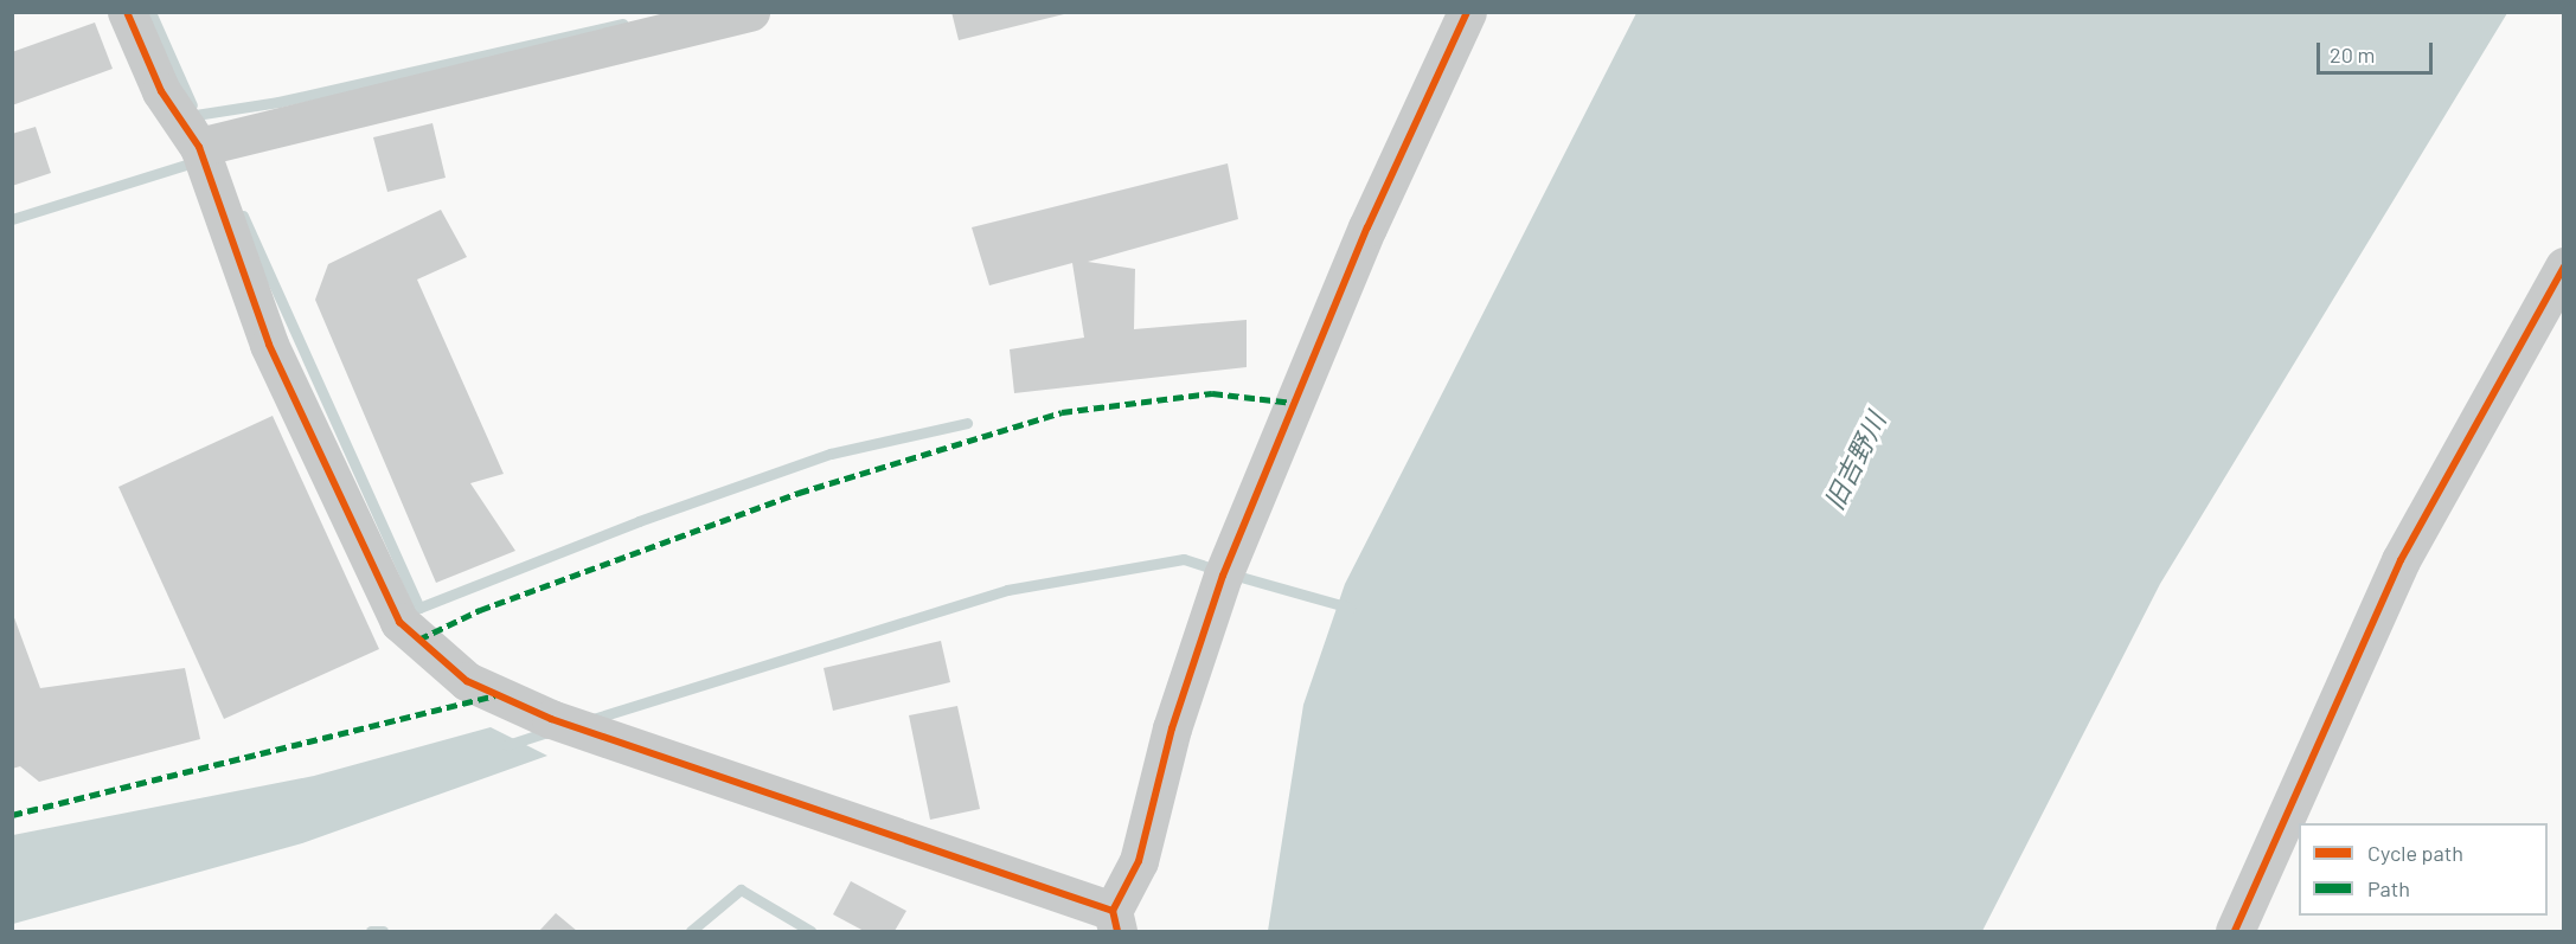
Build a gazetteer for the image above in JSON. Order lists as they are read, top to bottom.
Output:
{
  "water": ["旧吉野川"],
  "legend": ["Cycle path", "Path"],
  "scale_bar": "20 m"
}
